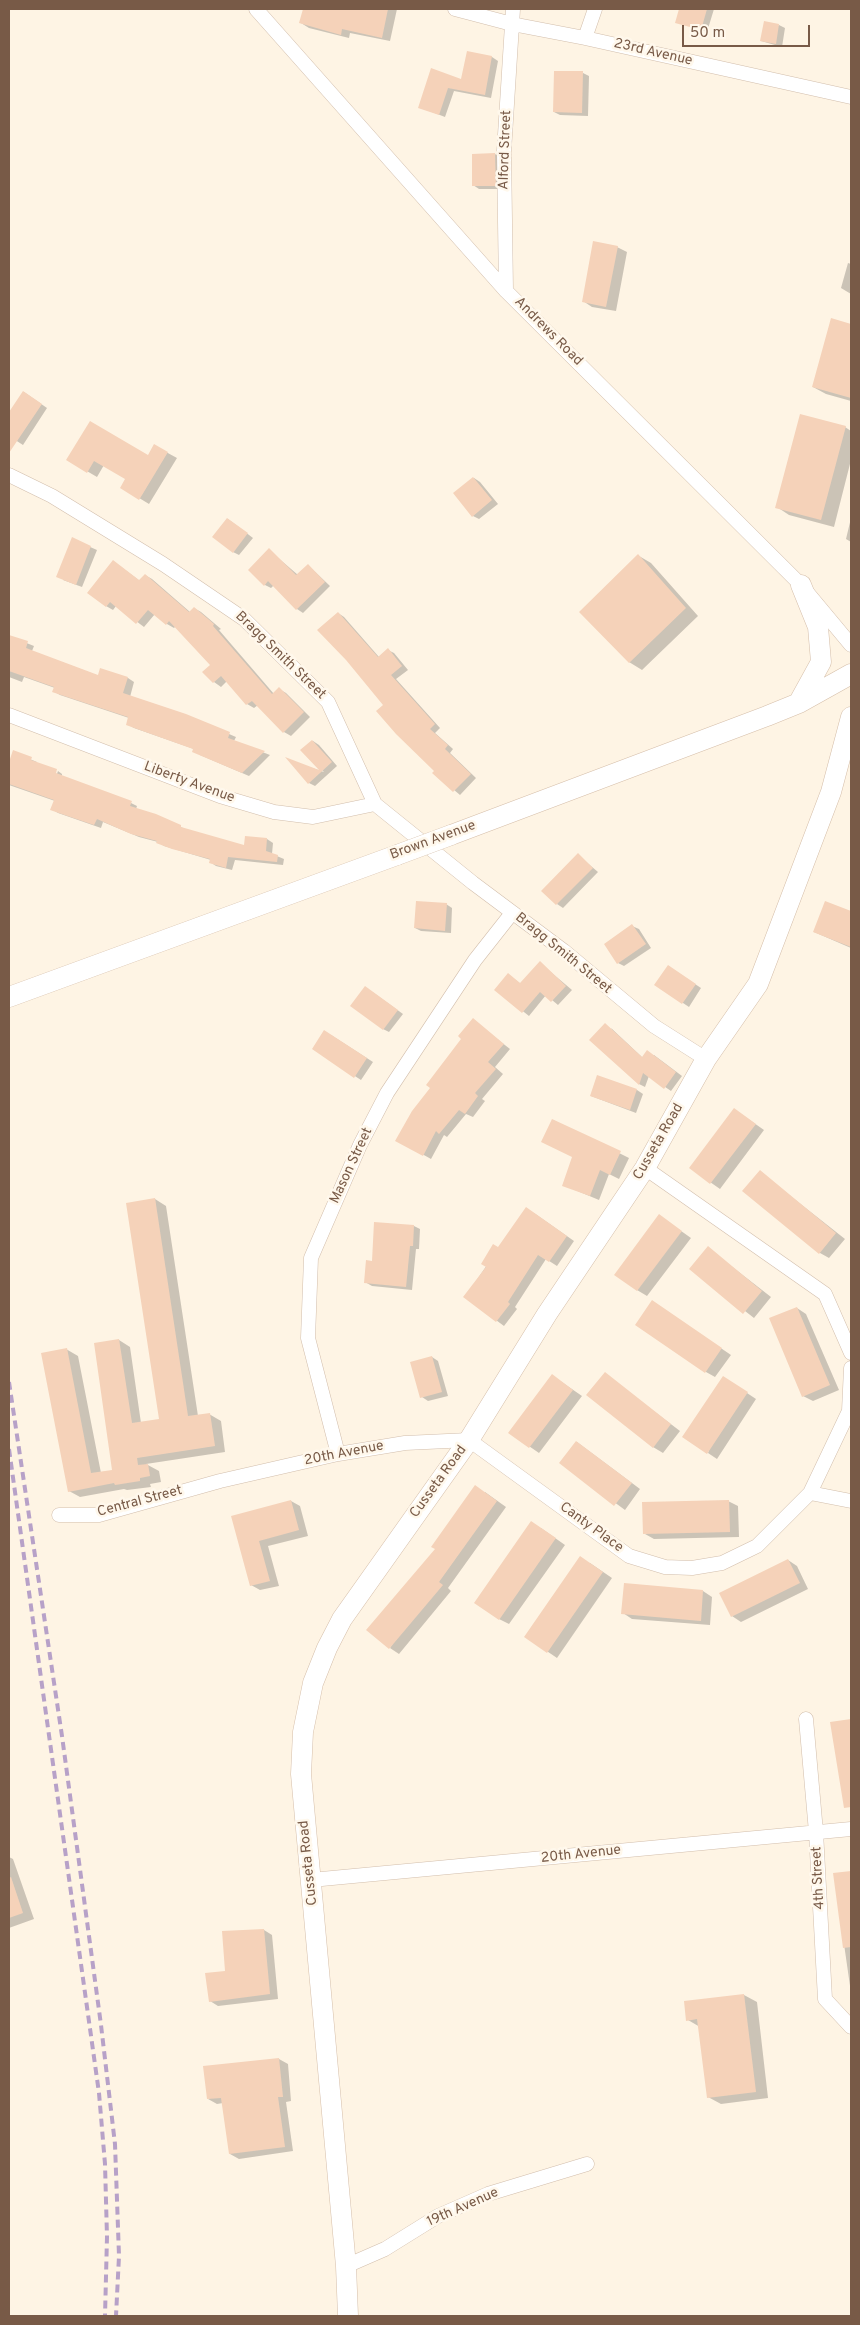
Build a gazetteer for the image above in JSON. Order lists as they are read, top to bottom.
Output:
{
  "streets": {
    "street": [
      "23rd Avenue",
      "Alford Street",
      "Andrews Road",
      "Bragg Smith Street",
      "Liberty Avenue",
      "Brown Avenue",
      "Cusseta Road",
      "Mason Street",
      "20th Avenue",
      "Central Street",
      "Canty Place",
      "4th Street",
      "19th Avenue"
    ]
  },
  "crossings": [
    ["23rd Avenue", "Alford Street"],
    ["Alford Street", "Andrews Road"],
    ["Bragg Smith Street", "Liberty Avenue"],
    ["Bragg Smith Street", "Cusseta Road"],
    ["Bragg Smith Street", "Mason Street"],
    ["Cusseta Road", "20th Avenue"],
    ["Cusseta Road", "Canty Place"],
    ["Cusseta Road", "19th Avenue"],
    ["Mason Street", "20th Avenue"],
    ["20th Avenue", "Central Street"],
    ["20th Avenue", "Canty Place"],
    ["20th Avenue", "4th Street"]
  ],
  "scale_bar": "50 m"
}
